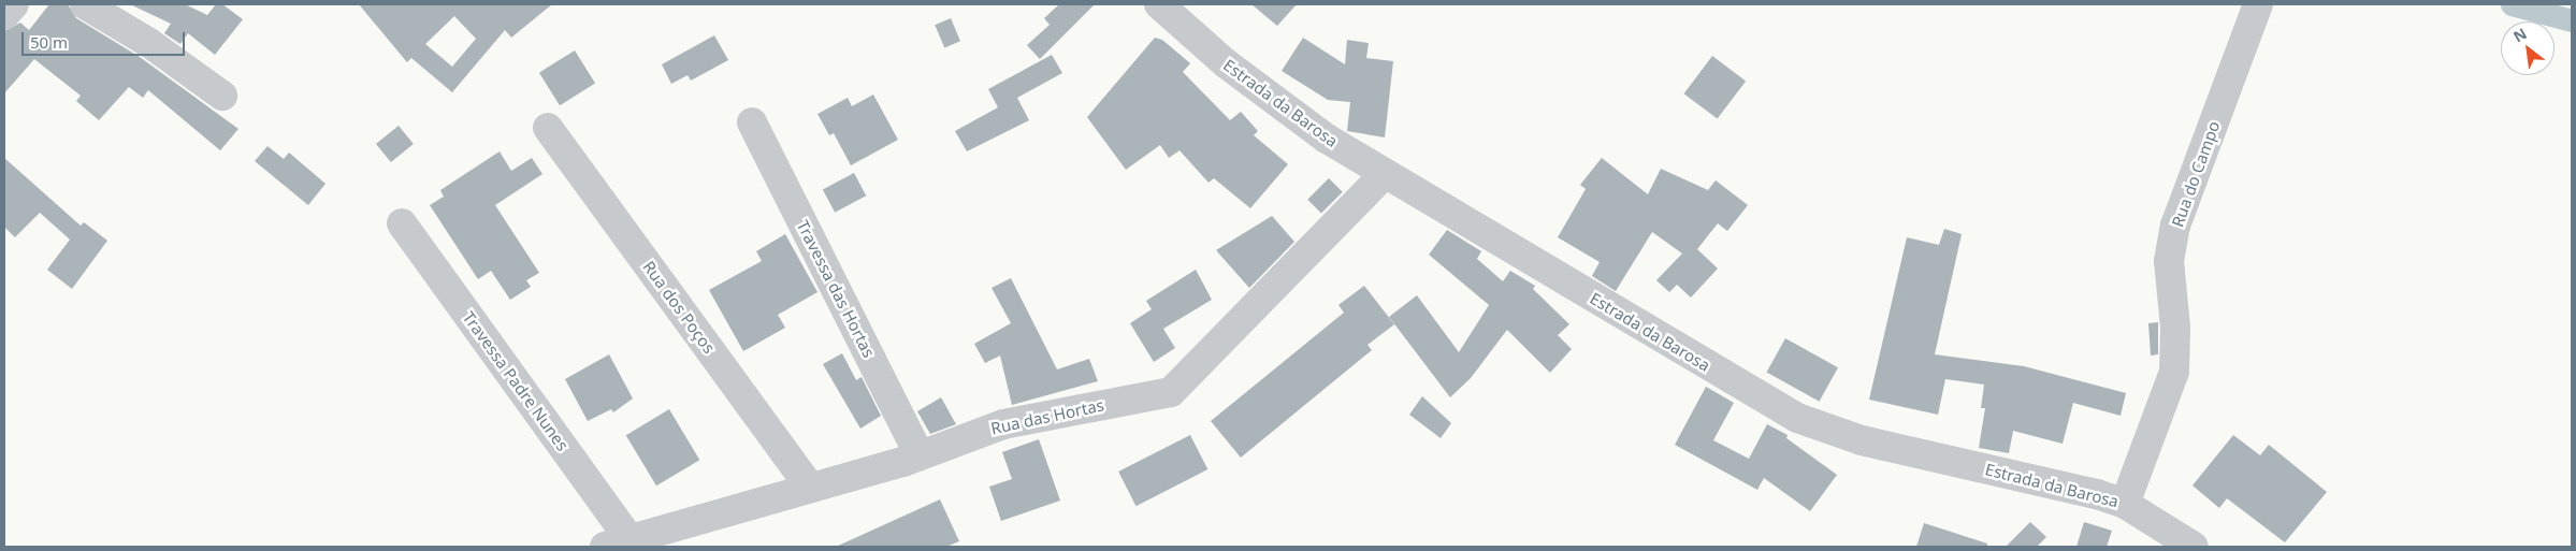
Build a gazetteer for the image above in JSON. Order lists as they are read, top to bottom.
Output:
{
  "streets": {
    "street": [
      "Estrada da Barosa",
      "Rua do Campo",
      "Travessa das Hortas",
      "Rua dos Poços",
      "Travessa Padre Nunes",
      "Rua das Hortas"
    ]
  },
  "crossings": [
    ["Estrada da Barosa", "Rua do Campo"],
    ["Estrada da Barosa", "Rua das Hortas"],
    ["Travessa das Hortas", "Rua das Hortas"],
    ["Rua dos Poços", "Rua das Hortas"],
    ["Travessa Padre Nunes", "Rua das Hortas"]
  ],
  "scale_bar": "50 m",
  "north": "top left"
}
